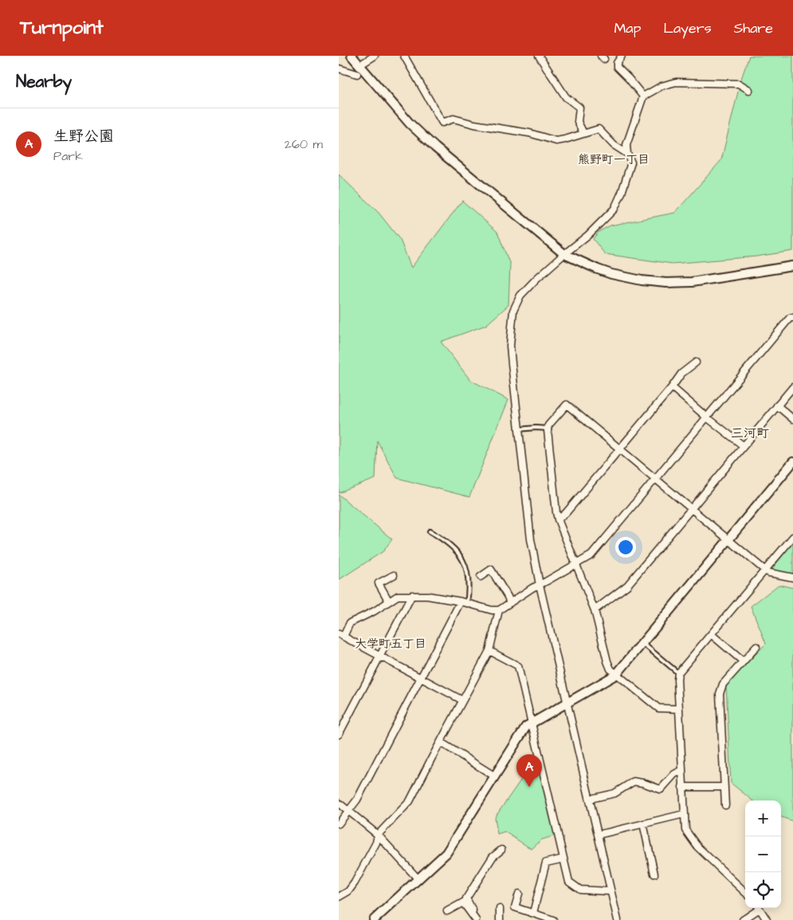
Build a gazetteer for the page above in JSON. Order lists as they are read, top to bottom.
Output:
{
  "districts": ["熊野町一丁目", "三河町", "大学町五丁目"],
  "page": {
    "header": "Turnpoint",
    "nav": ["Map", "Layers", "Share"],
    "heading": "Nearby",
    "list": [
      {
        "mark": "A",
        "name": "生野公園",
        "note": "Park",
        "value": "260 m"
      }
    ],
    "pins": "A",
    "map_buttons": ["+", "−"]
  }
}
